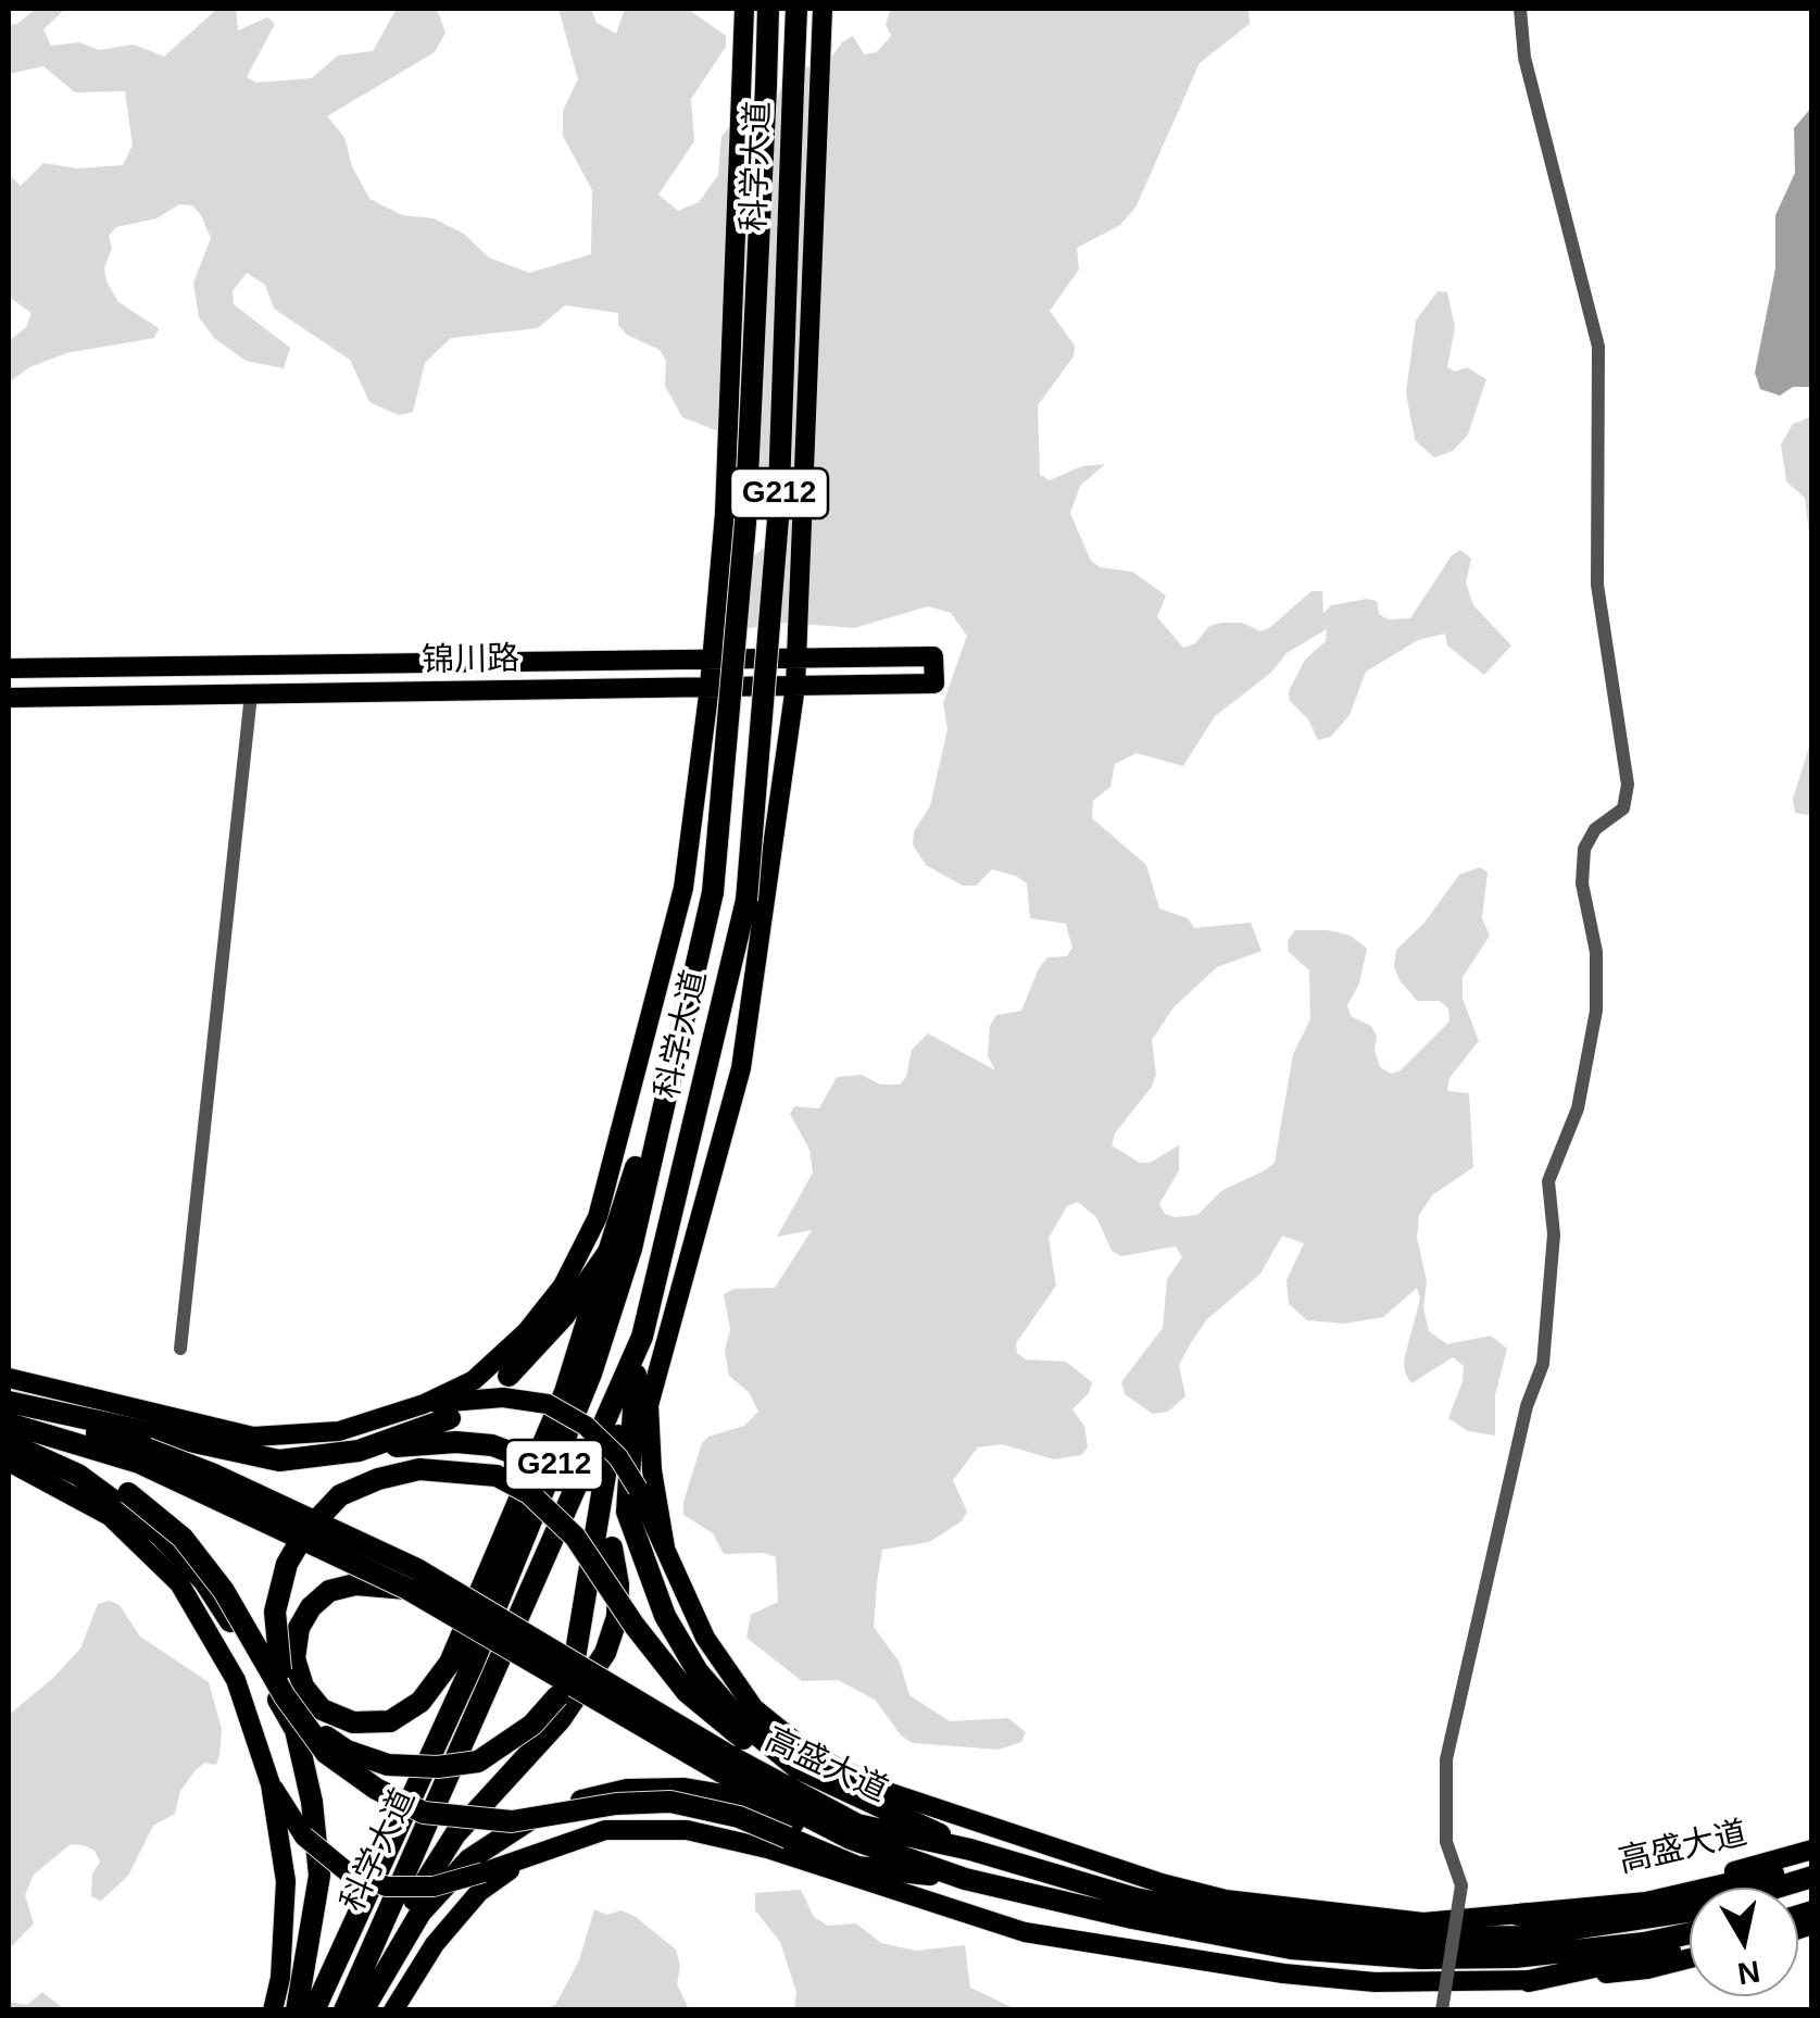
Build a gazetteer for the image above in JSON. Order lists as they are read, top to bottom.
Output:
{
  "streets": {
    "highway": ["科学大道", "G212", "高盛大道"],
    "main road": ["锦川路"]
  },
  "crossings": [
    ["科学大道", "锦川路"],
    ["科学大道", "高盛大道"]
  ],
  "north": "bottom"
}
